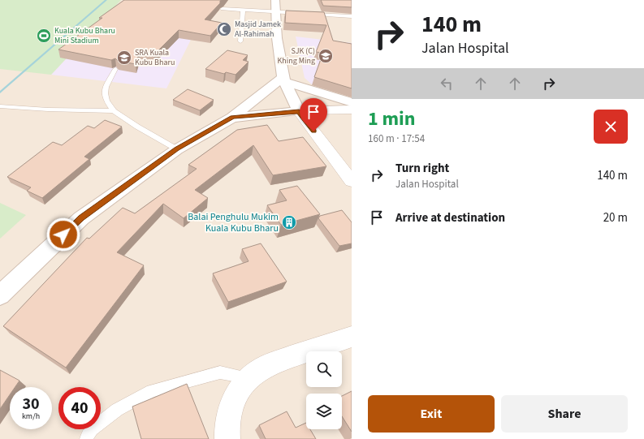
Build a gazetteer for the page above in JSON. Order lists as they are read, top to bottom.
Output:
{
  "places": {
    "mosque": ["Masjid Jamek Al-Rahimah"],
    "sports": ["Kuala Kubu Bharu Mini Stadium"],
    "school or university": ["SJK (C) Khing Ming", "SRA Kuala Kubu Bharu"],
    "building": ["Balai Penghulu Mukim Kuala Kubu Bharu"]
  },
  "page": {
    "turn": ["140 m", "Jalan Hospital"],
    "heading": ["1 min", "160 m · 17:54"],
    "list": [
      {
        "name": "Turn right",
        "note": "Jalan Hospital",
        "value": "140 m"
      },
      {
        "name": "Arrive at destination",
        "value": "20 m"
      }
    ],
    "speed": "30 km/h",
    "limit": "40",
    "buttons": ["Exit", "Share"]
  }
}
